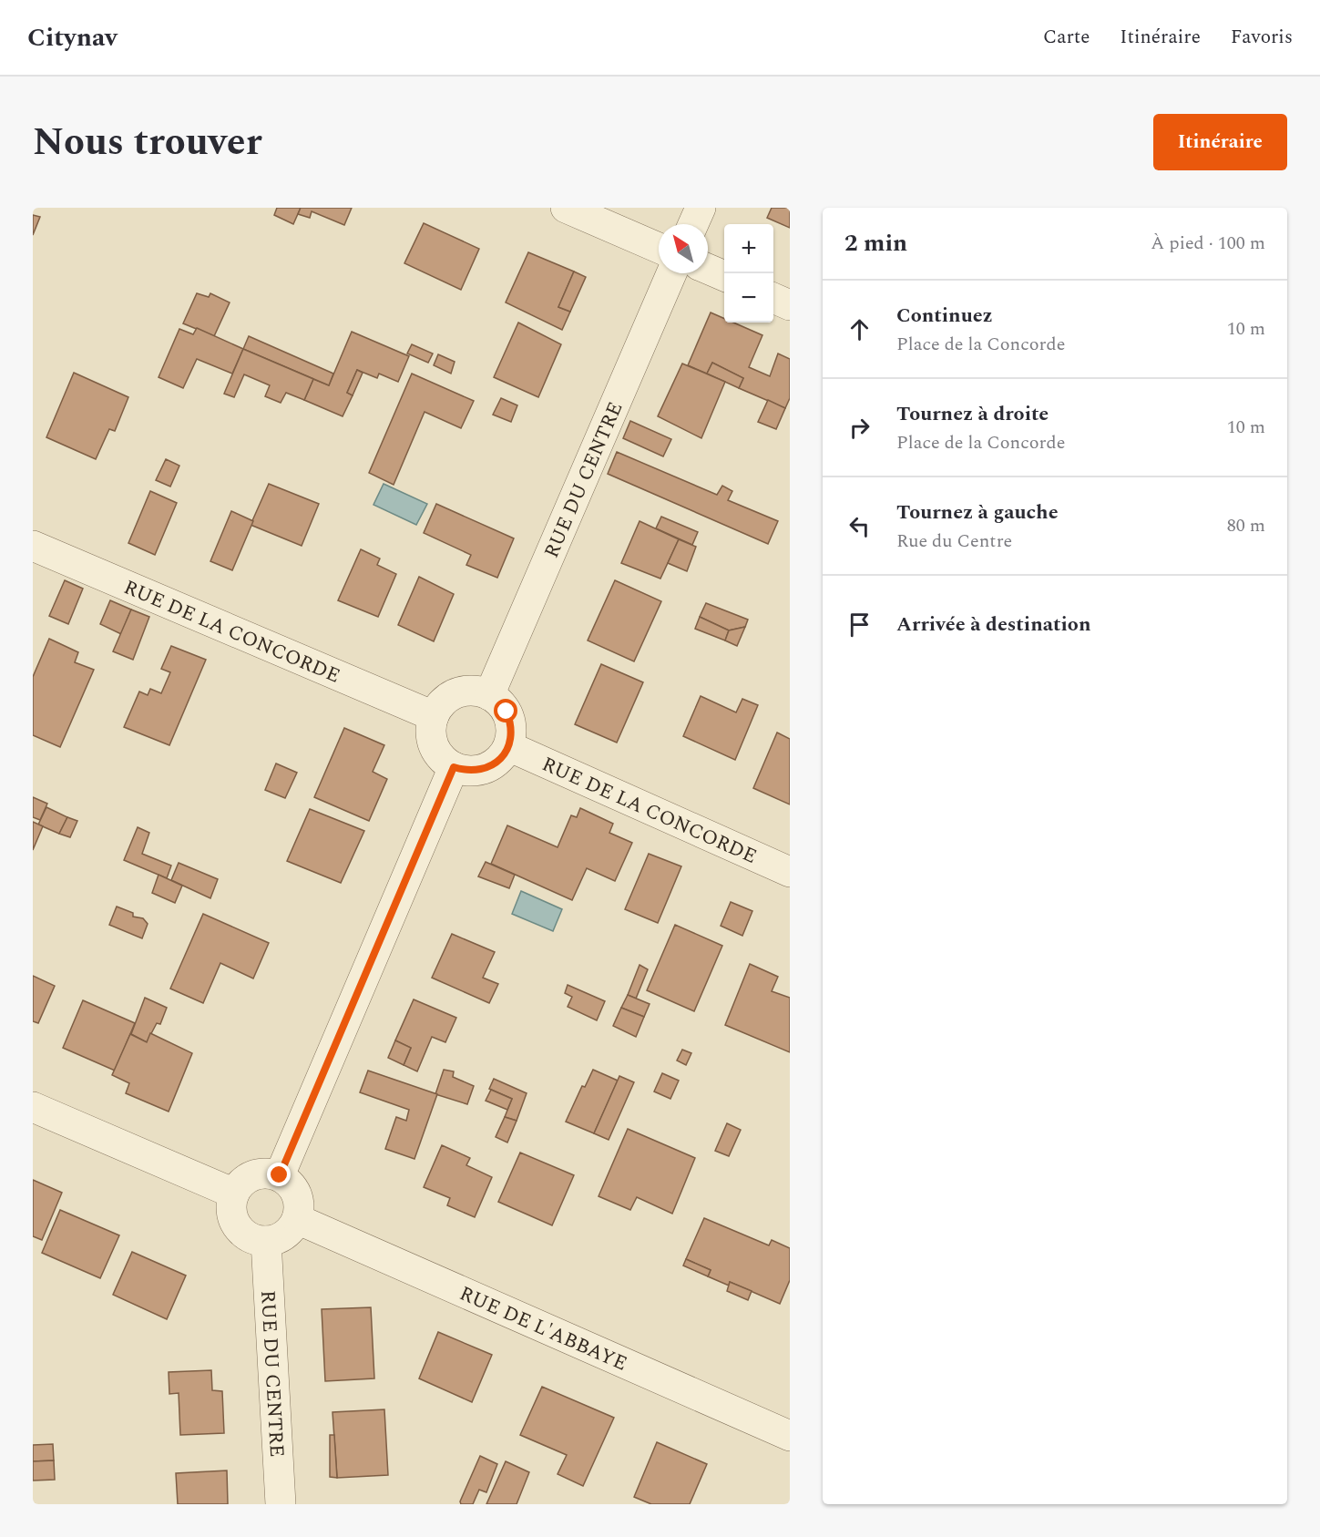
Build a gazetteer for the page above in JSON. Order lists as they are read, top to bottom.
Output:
{
  "streets": {
    "street": ["RUE DU CENTRE", "RUE DE LA CONCORDE", "RUE DE L'ABBAYE"]
  },
  "crossings": [
    ["RUE DU CENTRE", "RUE DE LA CONCORDE"],
    ["RUE DU CENTRE", "RUE DE L'ABBAYE"]
  ],
  "north": "top left",
  "page": {
    "header": "Citynav",
    "nav": ["Carte", "Itinéraire", "Favoris"],
    "title": "Nous trouver",
    "buttons": "Itinéraire",
    "heading": ["2 min", "À pied · 100 m"],
    "map_buttons": ["+", "−"],
    "list": [
      ["Continuez", "Place de la Concorde", "10 m"],
      ["Tournez à droite", "Place de la Concorde", "10 m"],
      ["Tournez à gauche", "Rue du Centre", "80 m"],
      "Arrivée à destination"
    ]
  }
}
